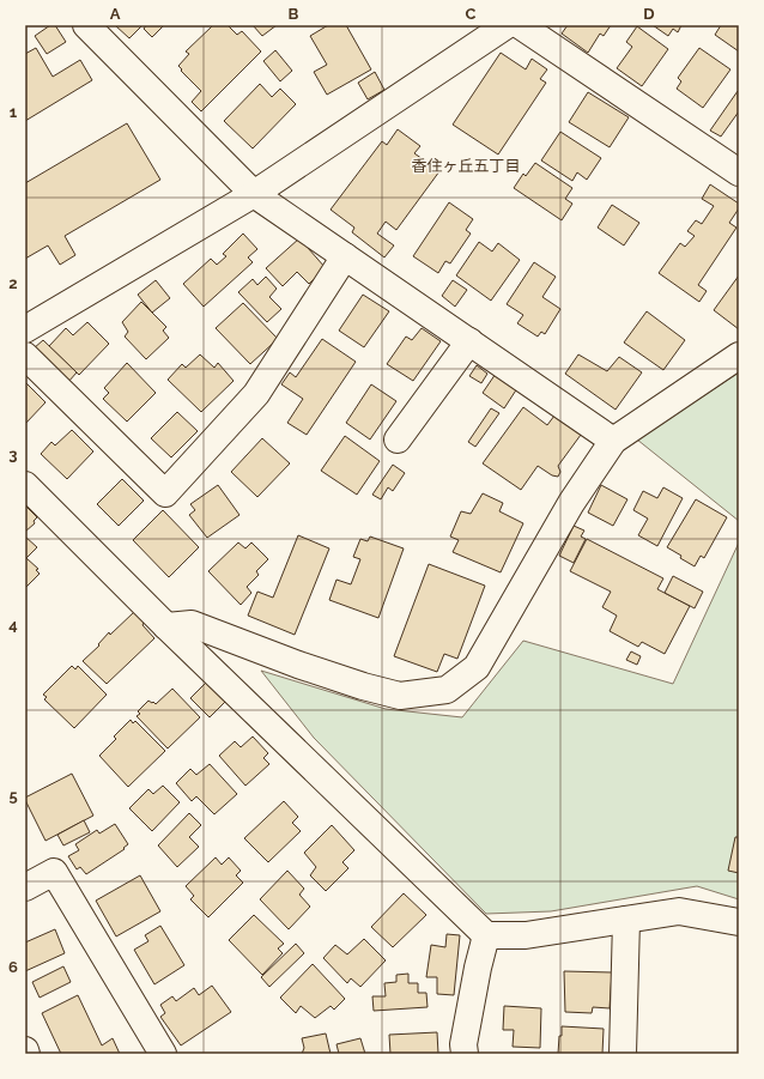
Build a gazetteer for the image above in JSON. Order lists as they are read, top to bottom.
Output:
{
  "districts": ["香住ヶ丘五丁目"],
  "grid": {
    "columns": [
      "A",
      "B",
      "C",
      "D"
    ],
    "rows": [
      "1",
      "2",
      "3",
      "4",
      "5",
      "6"
    ]
  }
}
